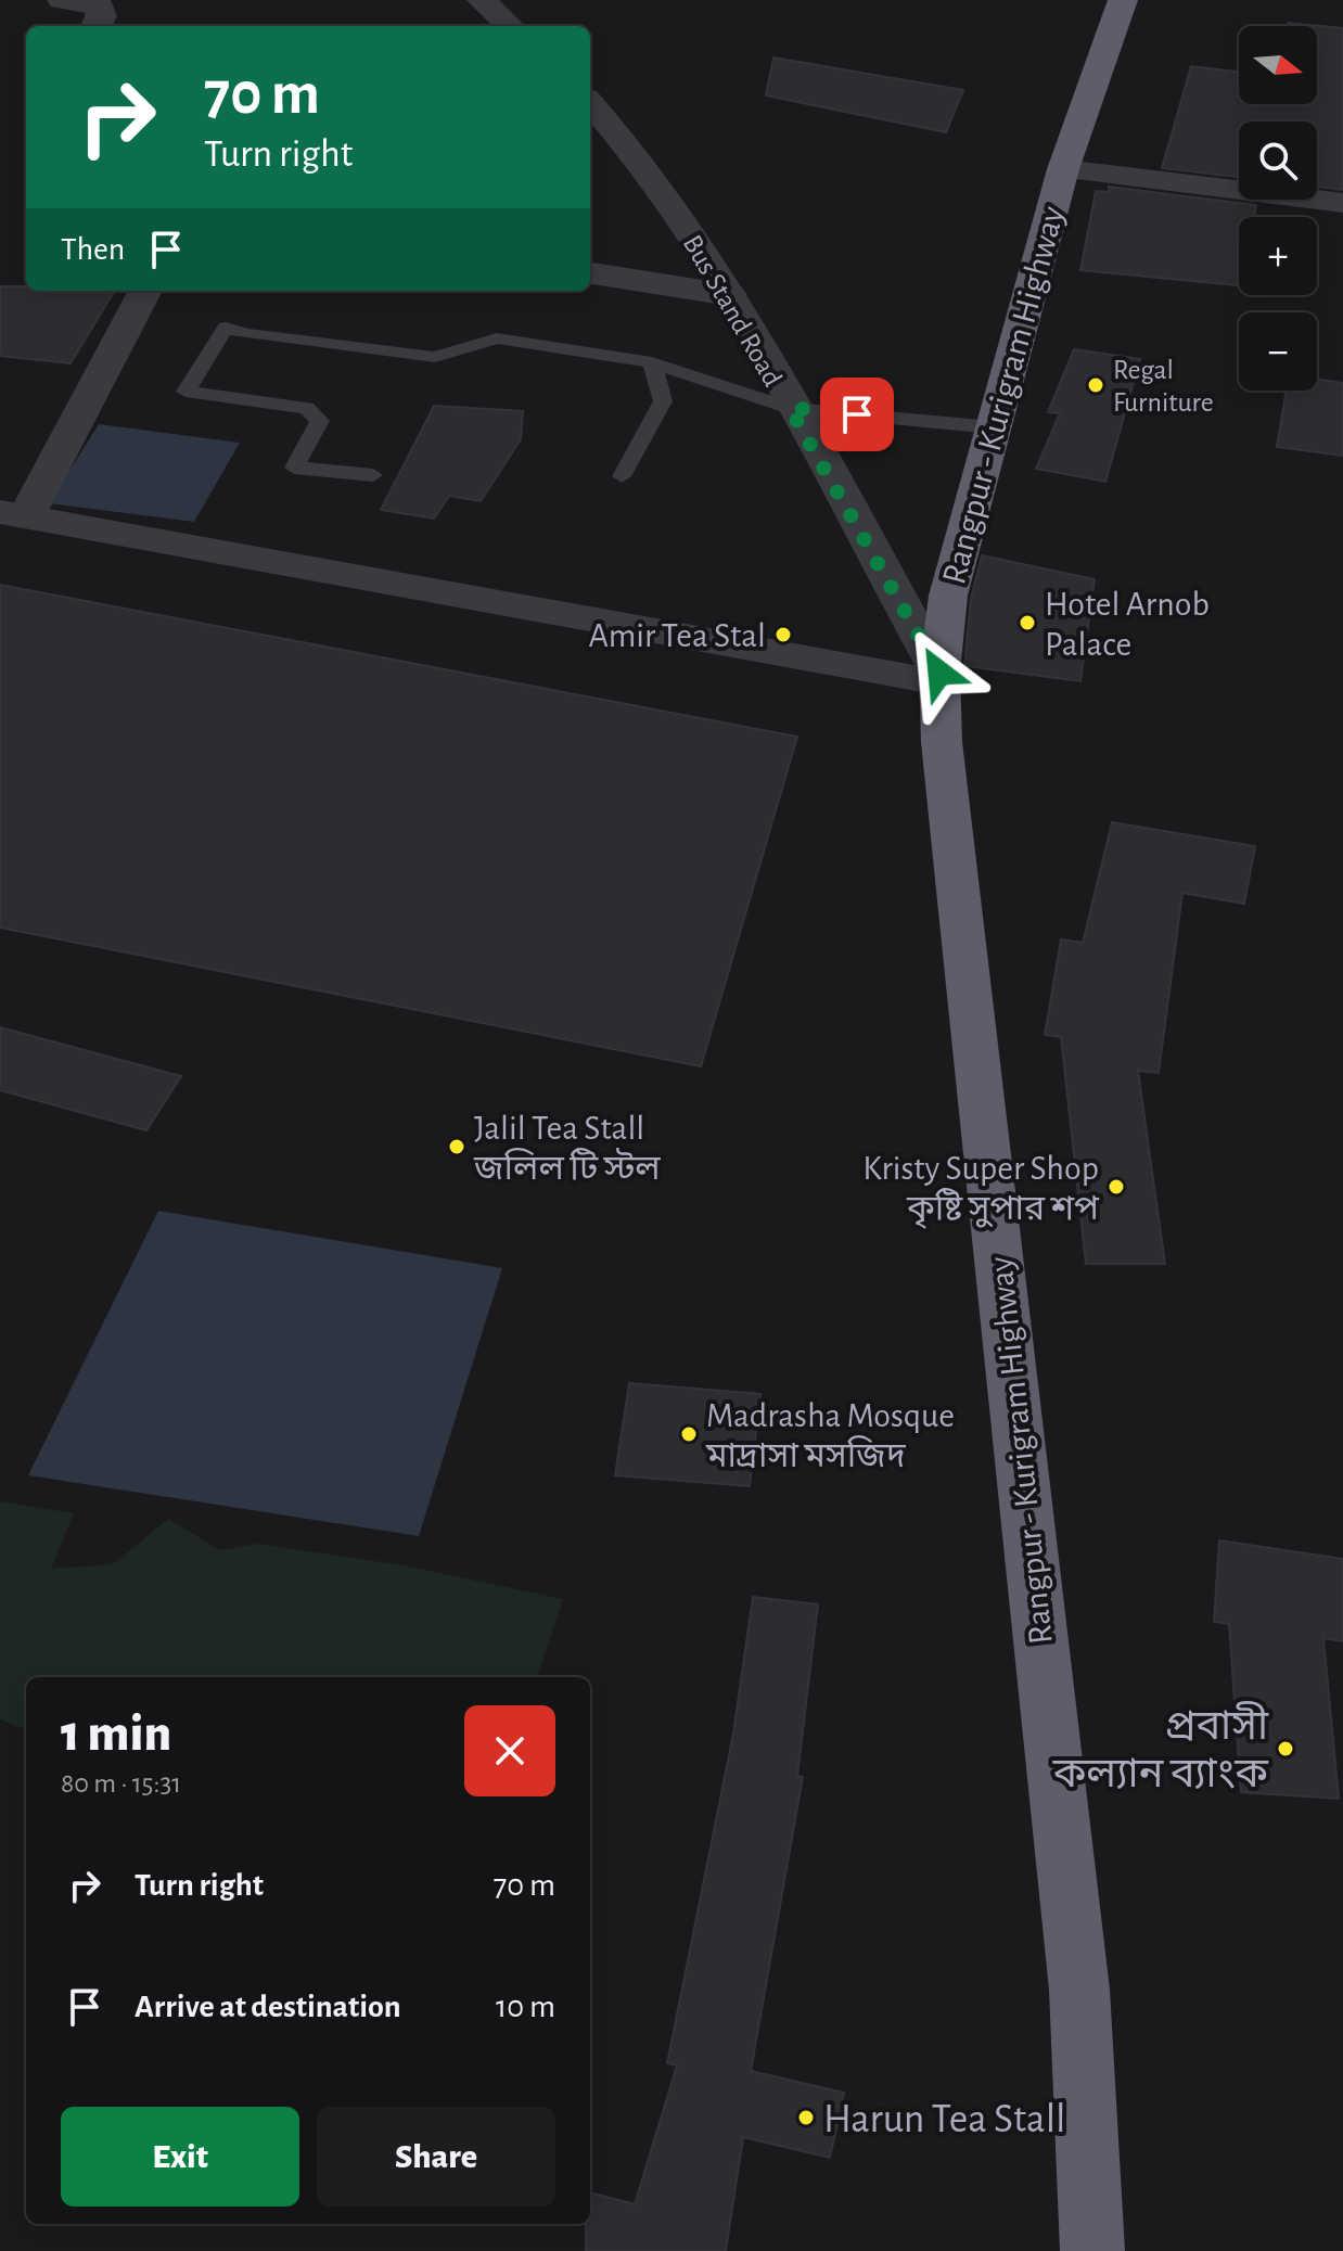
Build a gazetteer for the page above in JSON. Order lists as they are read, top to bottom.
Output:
{
  "streets": {
    "highway": ["Rangpur - Kurigram Highway"],
    "street": ["Bus Stand Road"]
  },
  "crossings": [
    ["Bus Stand Road", "Rangpur - Kurigram Highway"]
  ],
  "places": [
    "Regal Furniture",
    "Hotel Arnob Palace",
    "Amir Tea Stal",
    "Jalil Tea Stall জলিল টি স্টল",
    "Kristy Super Shop কৃষ্টি সুপার শপ",
    "Madrasha Mosque মাদ্রাসা মসজিদ",
    "প্রবাসী কল্যান ব্যাংক",
    "Harun Tea Stall"
  ],
  "north": "right",
  "page": {
    "map_buttons": ["+", "−"],
    "turn": ["70 m", "Turn right"],
    "then": "Then",
    "heading": ["1 min", "80 m · 15:31"],
    "list": [
      {
        "name": "Turn right",
        "value": "70 m"
      },
      {
        "name": "Arrive at destination",
        "value": "10 m"
      }
    ],
    "buttons": ["Exit", "Share"]
  }
}
